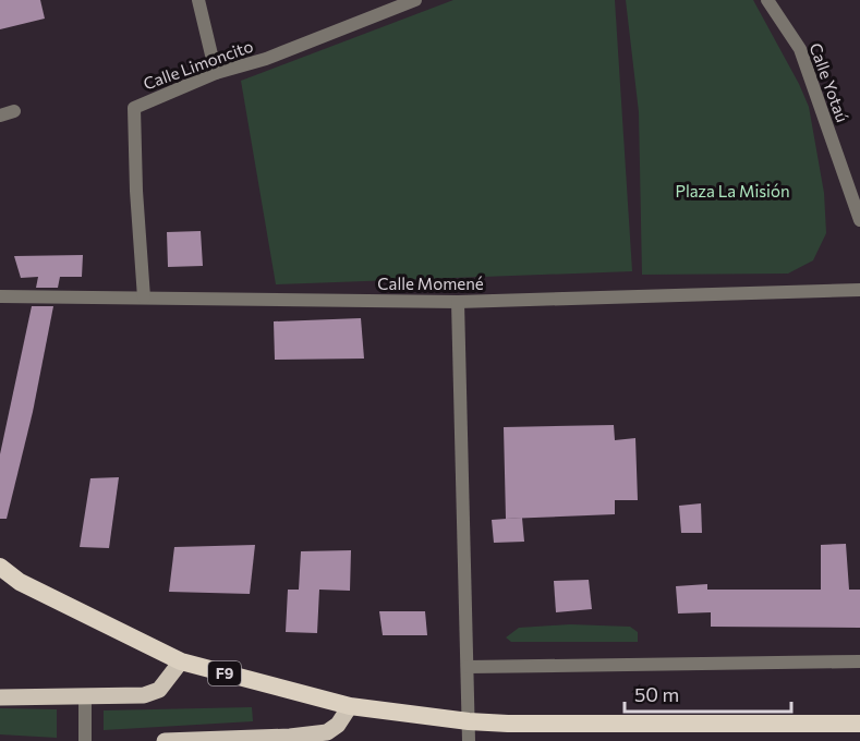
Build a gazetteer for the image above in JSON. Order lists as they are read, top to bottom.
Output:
{
  "streets": {
    "highway": ["F9"],
    "street": ["Calle Limoncito", "Calle Yotaú", "Calle Momené"]
  },
  "crossings": [
    ["Calle Limoncito", "Calle Momené"]
  ],
  "parks": ["Plaza La Misión"],
  "scale_bar": "50 m"
}
